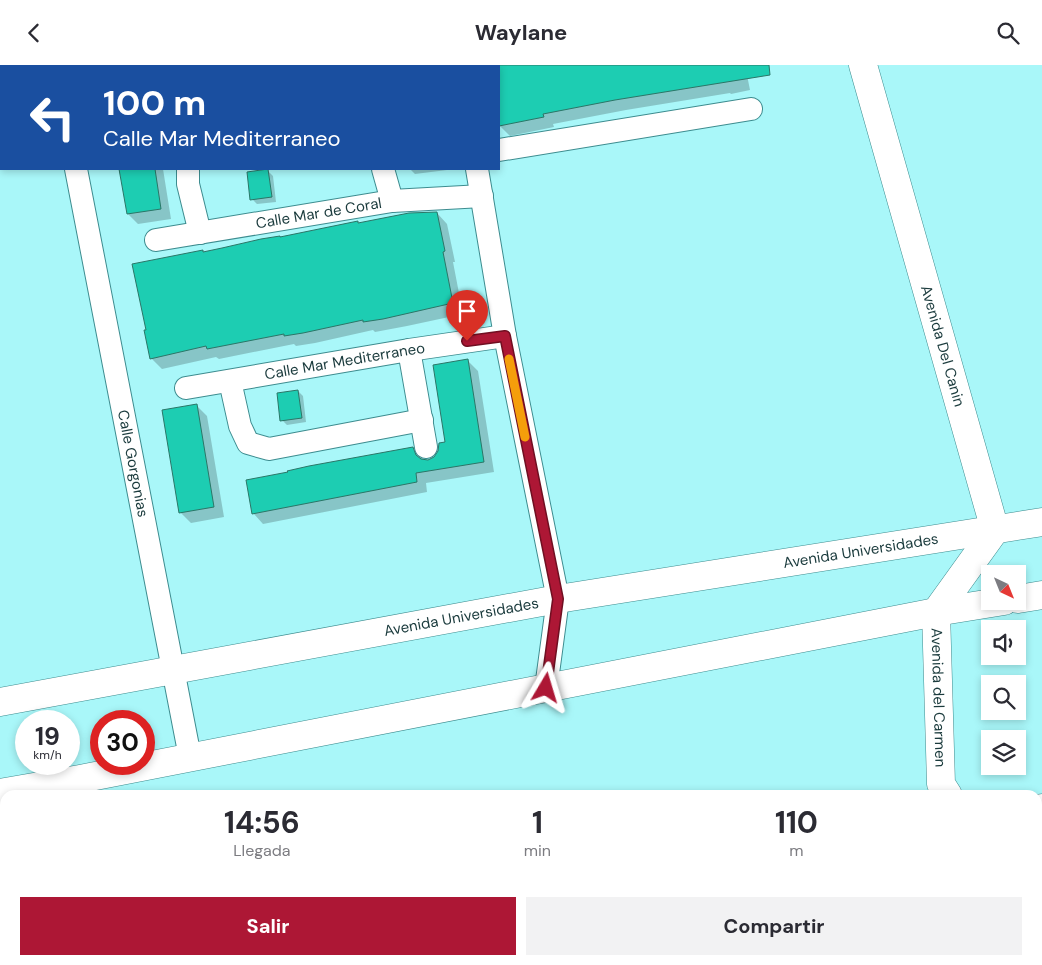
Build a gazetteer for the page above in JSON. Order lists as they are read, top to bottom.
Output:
{
  "streets": {
    "main road": ["Avenida Del Canin", "Avenida Universidades", "Avenida del Carmen"],
    "street": ["Calle Mar de Coral", "Calle Mar Mediterraneo", "Calle Gorgonias"]
  },
  "crossings": [
    ["Avenida Del Canin", "Avenida Universidades"],
    ["Calle Gorgonias", "Avenida Universidades"]
  ],
  "north": "bottom right",
  "page": {
    "header": "Waylane",
    "turn": ["100 m", "Calle Mar Mediterraneo"],
    "speed": "19 km/h",
    "limit": "30",
    "eta": [
      "14:56",
      "Llegada",
      "1",
      "min",
      "110",
      "m"
    ],
    "buttons": ["Salir", "Compartir"]
  }
}
